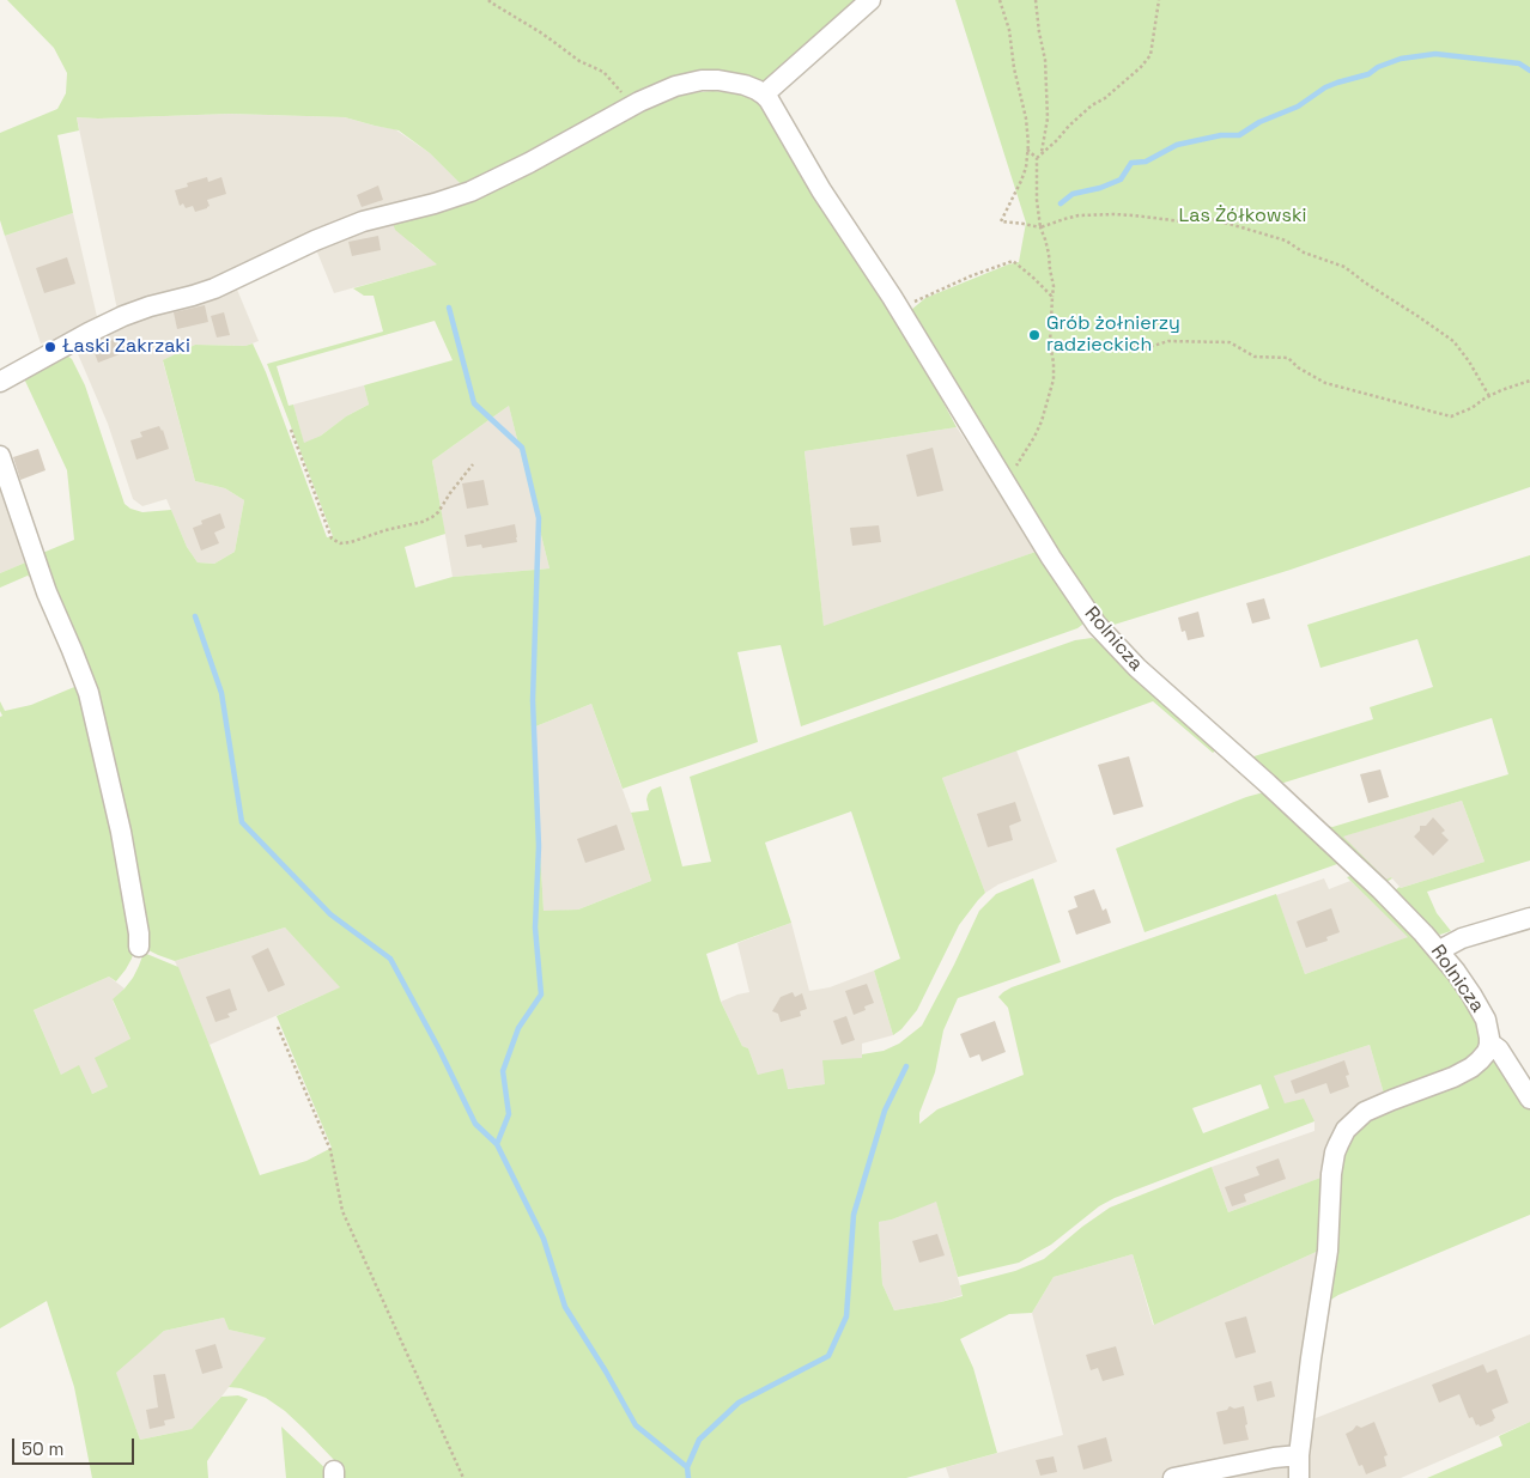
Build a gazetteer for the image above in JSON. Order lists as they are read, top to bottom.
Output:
{
  "streets": {
    "street": ["Rolnicza"]
  },
  "parks": ["Las Żółkowski"],
  "places": ["Grób żołnierzy radzieckich", "Łaski Zakrzaki"],
  "scale_bar": "50 m"
}
